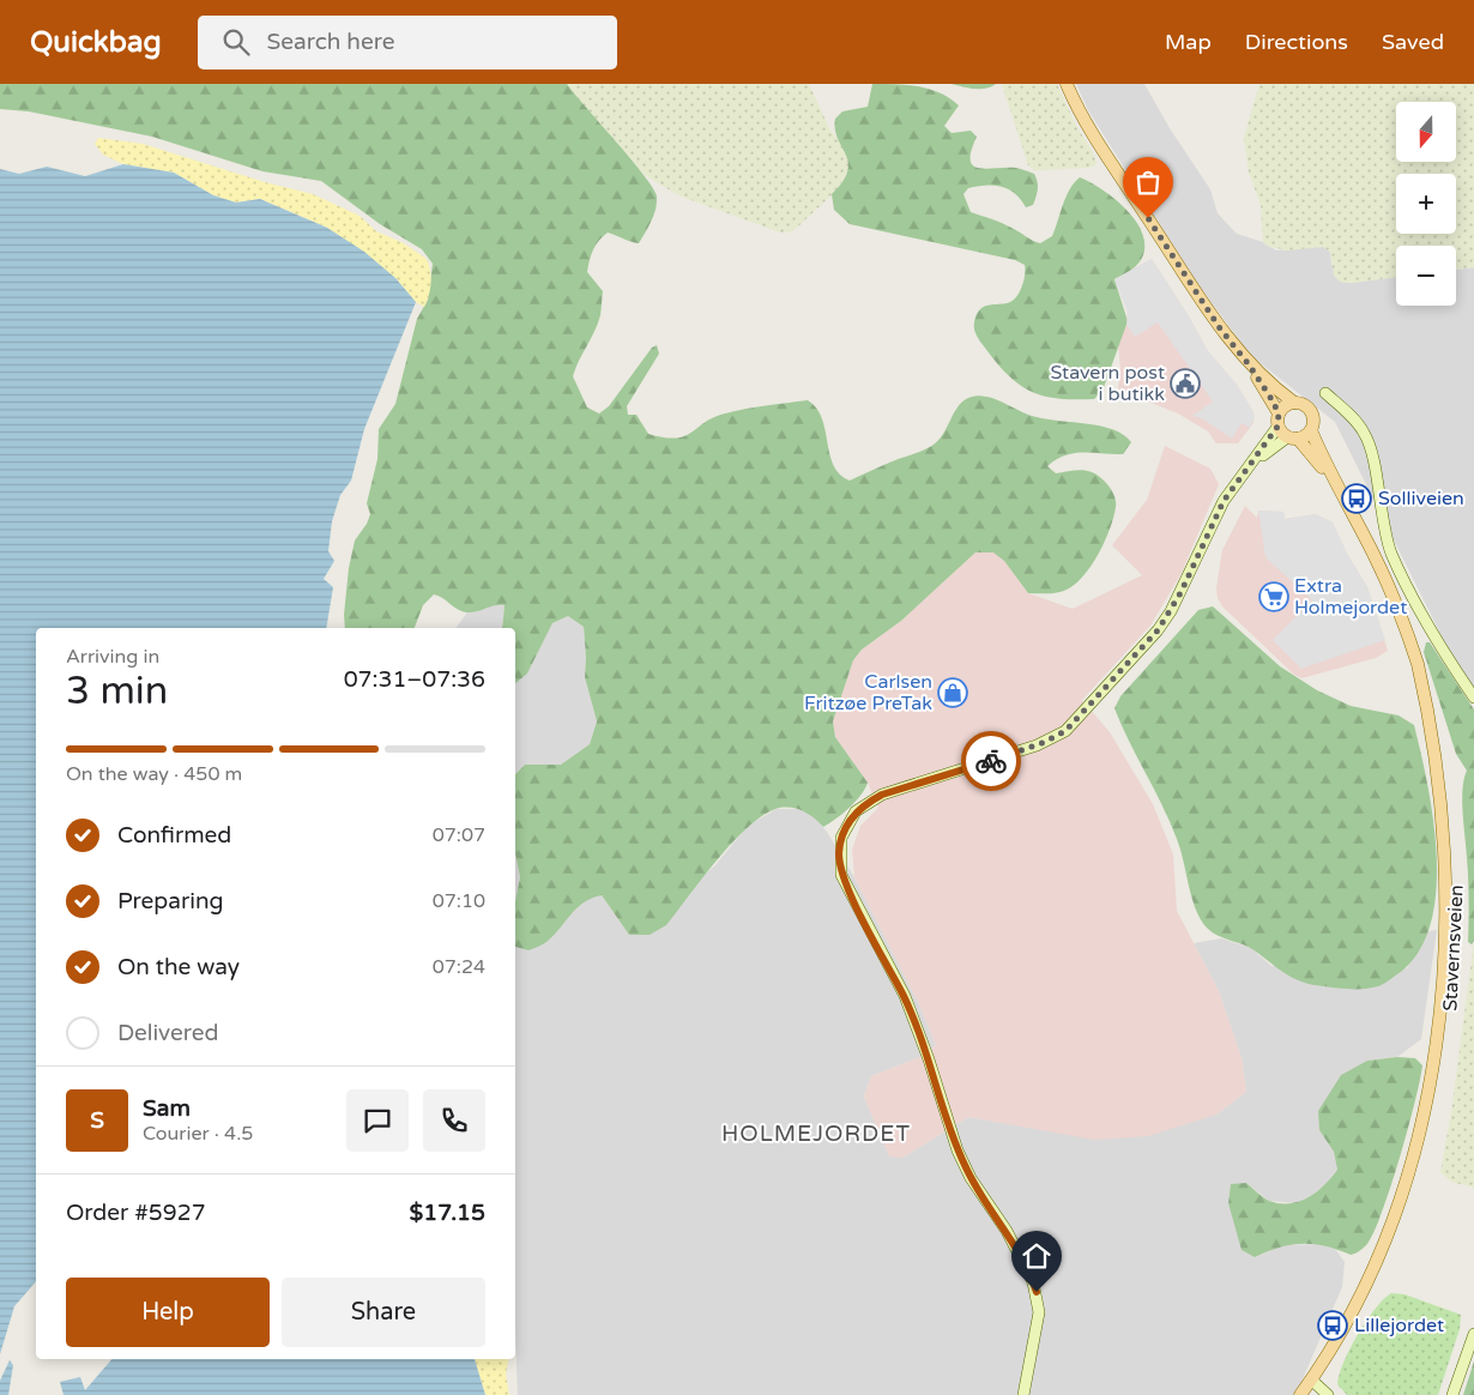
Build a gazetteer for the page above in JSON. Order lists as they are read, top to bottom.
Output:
{
  "streets": {
    "main road": ["Stavernsveien"]
  },
  "districts": ["HOLMEJORDET"],
  "places": {
    "public building": ["Stavern post i butikk"],
    "bus stop": ["Solliveien", "Lillejordet"],
    "supermarket": ["Extra Holmejordet"],
    "shop": ["Carlsen Fritzøe PreTak"]
  },
  "north": "bottom",
  "page": {
    "header": "Quickbag",
    "search": "Search here",
    "nav": ["Map", "Directions", "Saved"],
    "map_buttons": ["+", "−"],
    "heading": ["3 min", "Arriving in", "07:31–07:36"],
    "panel": [
      "Sam",
      "Courier · 4.5",
      "Order #5927",
      "$17.15"
    ],
    "bar": "On the way · 450 m",
    "list": [
      ["Confirmed", "07:07"],
      ["Preparing", "07:10"],
      ["On the way", "07:24"],
      "Delivered"
    ],
    "round": "S",
    "buttons": ["Help", "Share"]
  }
}
